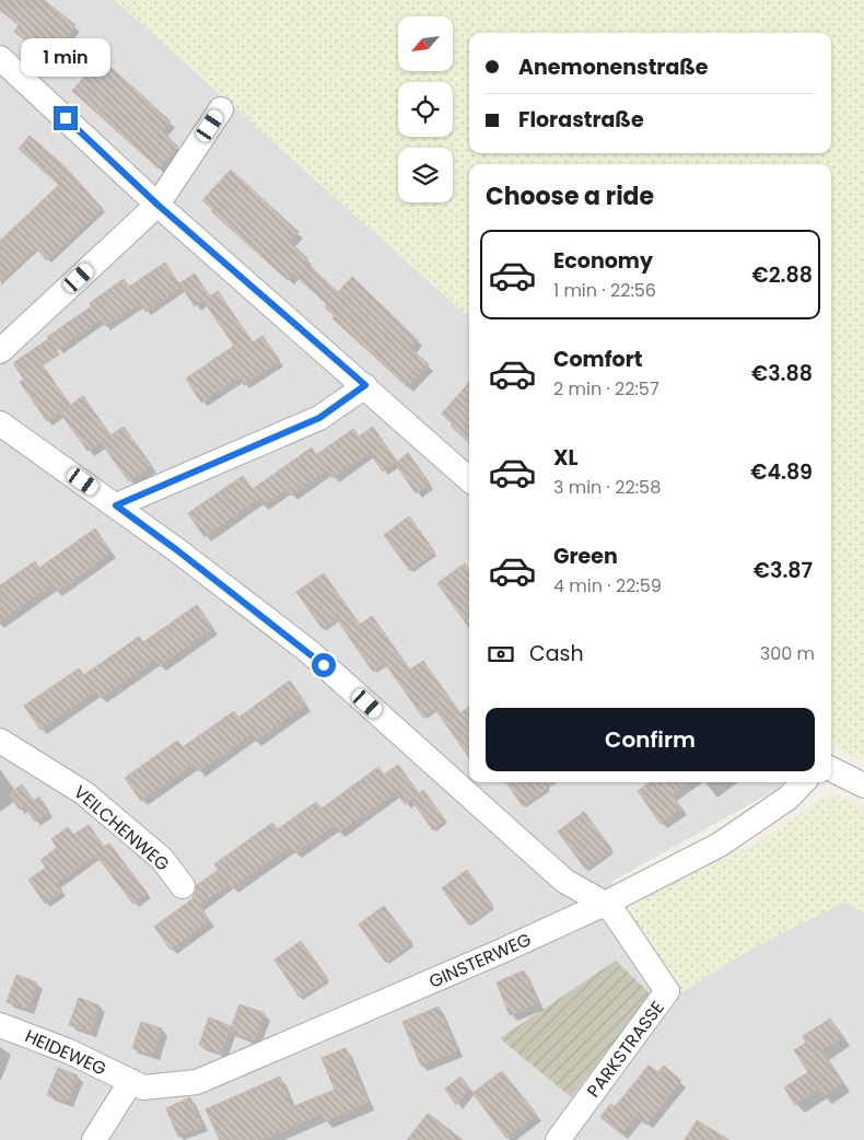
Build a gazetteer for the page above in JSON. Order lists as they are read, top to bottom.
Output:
{
  "streets": {
    "street": [
      "VEILCHENWEG",
      "GINSTERWEG",
      "PARKSTRASSE",
      "HEIDEWEG"
    ]
  },
  "crossings": [
    ["GINSTERWEG", "PARKSTRASSE"],
    ["GINSTERWEG", "HEIDEWEG"]
  ],
  "north": "bottom left",
  "page": {
    "banner": ["Anemonenstraße", "Florastraße"],
    "bubble": "1 min",
    "heading": "Choose a ride",
    "list": [
      {
        "name": "Economy",
        "note": "1 min · 22:56",
        "value": "€2.88"
      },
      {
        "name": "Comfort",
        "note": "2 min · 22:57",
        "value": "€3.88"
      },
      {
        "name": "XL",
        "note": "3 min · 22:58",
        "value": "€4.89"
      },
      {
        "name": "Green",
        "note": "4 min · 22:59",
        "value": "€3.87"
      }
    ],
    "pay": ["Cash", "300 m"],
    "buttons": "Confirm"
  }
}
